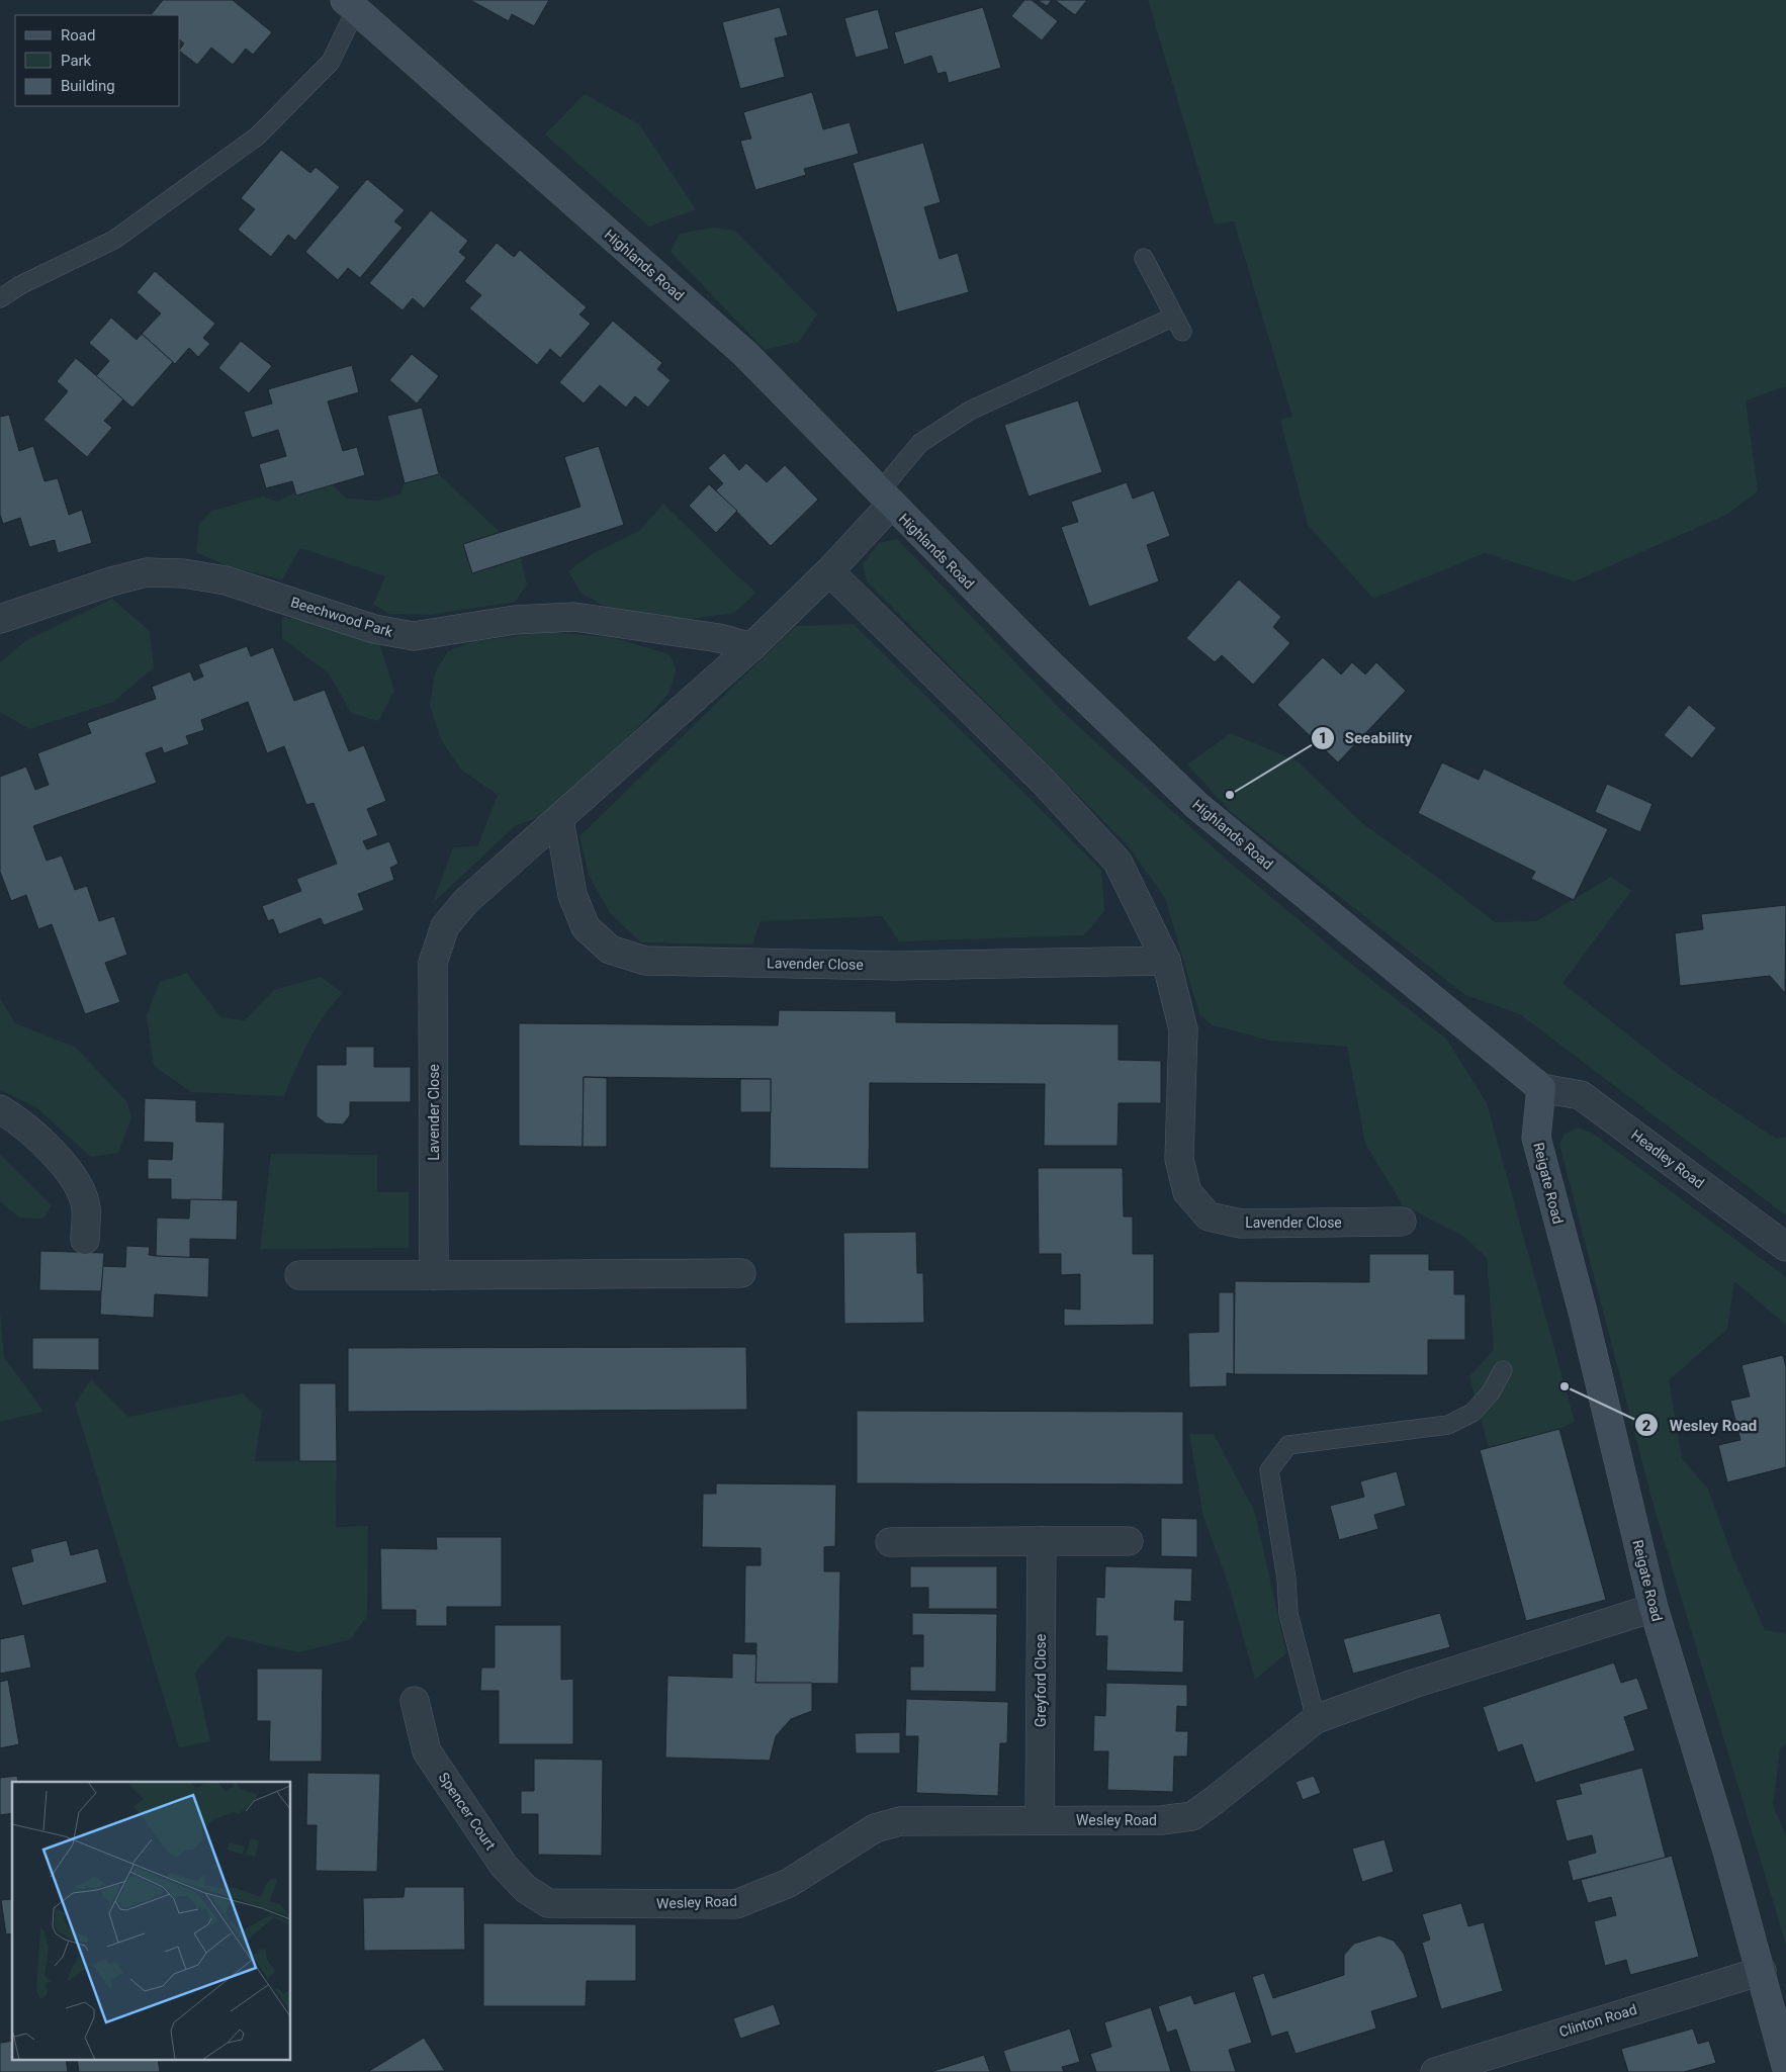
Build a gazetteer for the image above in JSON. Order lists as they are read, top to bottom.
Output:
{
  "streets": {
    "main road": ["Highlands Road", "Reigate Road"],
    "street": [
      "Beechwood Park",
      "Lavender Close",
      "Headley Road",
      "Greyford Close",
      "Spencer Court",
      "Wesley Road",
      "Clinton Road"
    ]
  },
  "crossings": [
    ["Highlands Road", "Lavender Close"],
    ["Highlands Road", "Headley Road"],
    ["Highlands Road", "Reigate Road"],
    ["Beechwood Park", "Lavender Close"],
    ["Headley Road", "Reigate Road"],
    ["Reigate Road", "Wesley Road"],
    ["Reigate Road", "Clinton Road"],
    ["Greyford Close", "Wesley Road"],
    ["Spencer Court", "Wesley Road"]
  ],
  "places": ["Seeability", "Wesley Road"],
  "legend": ["Road", "Park", "Building"]
}
